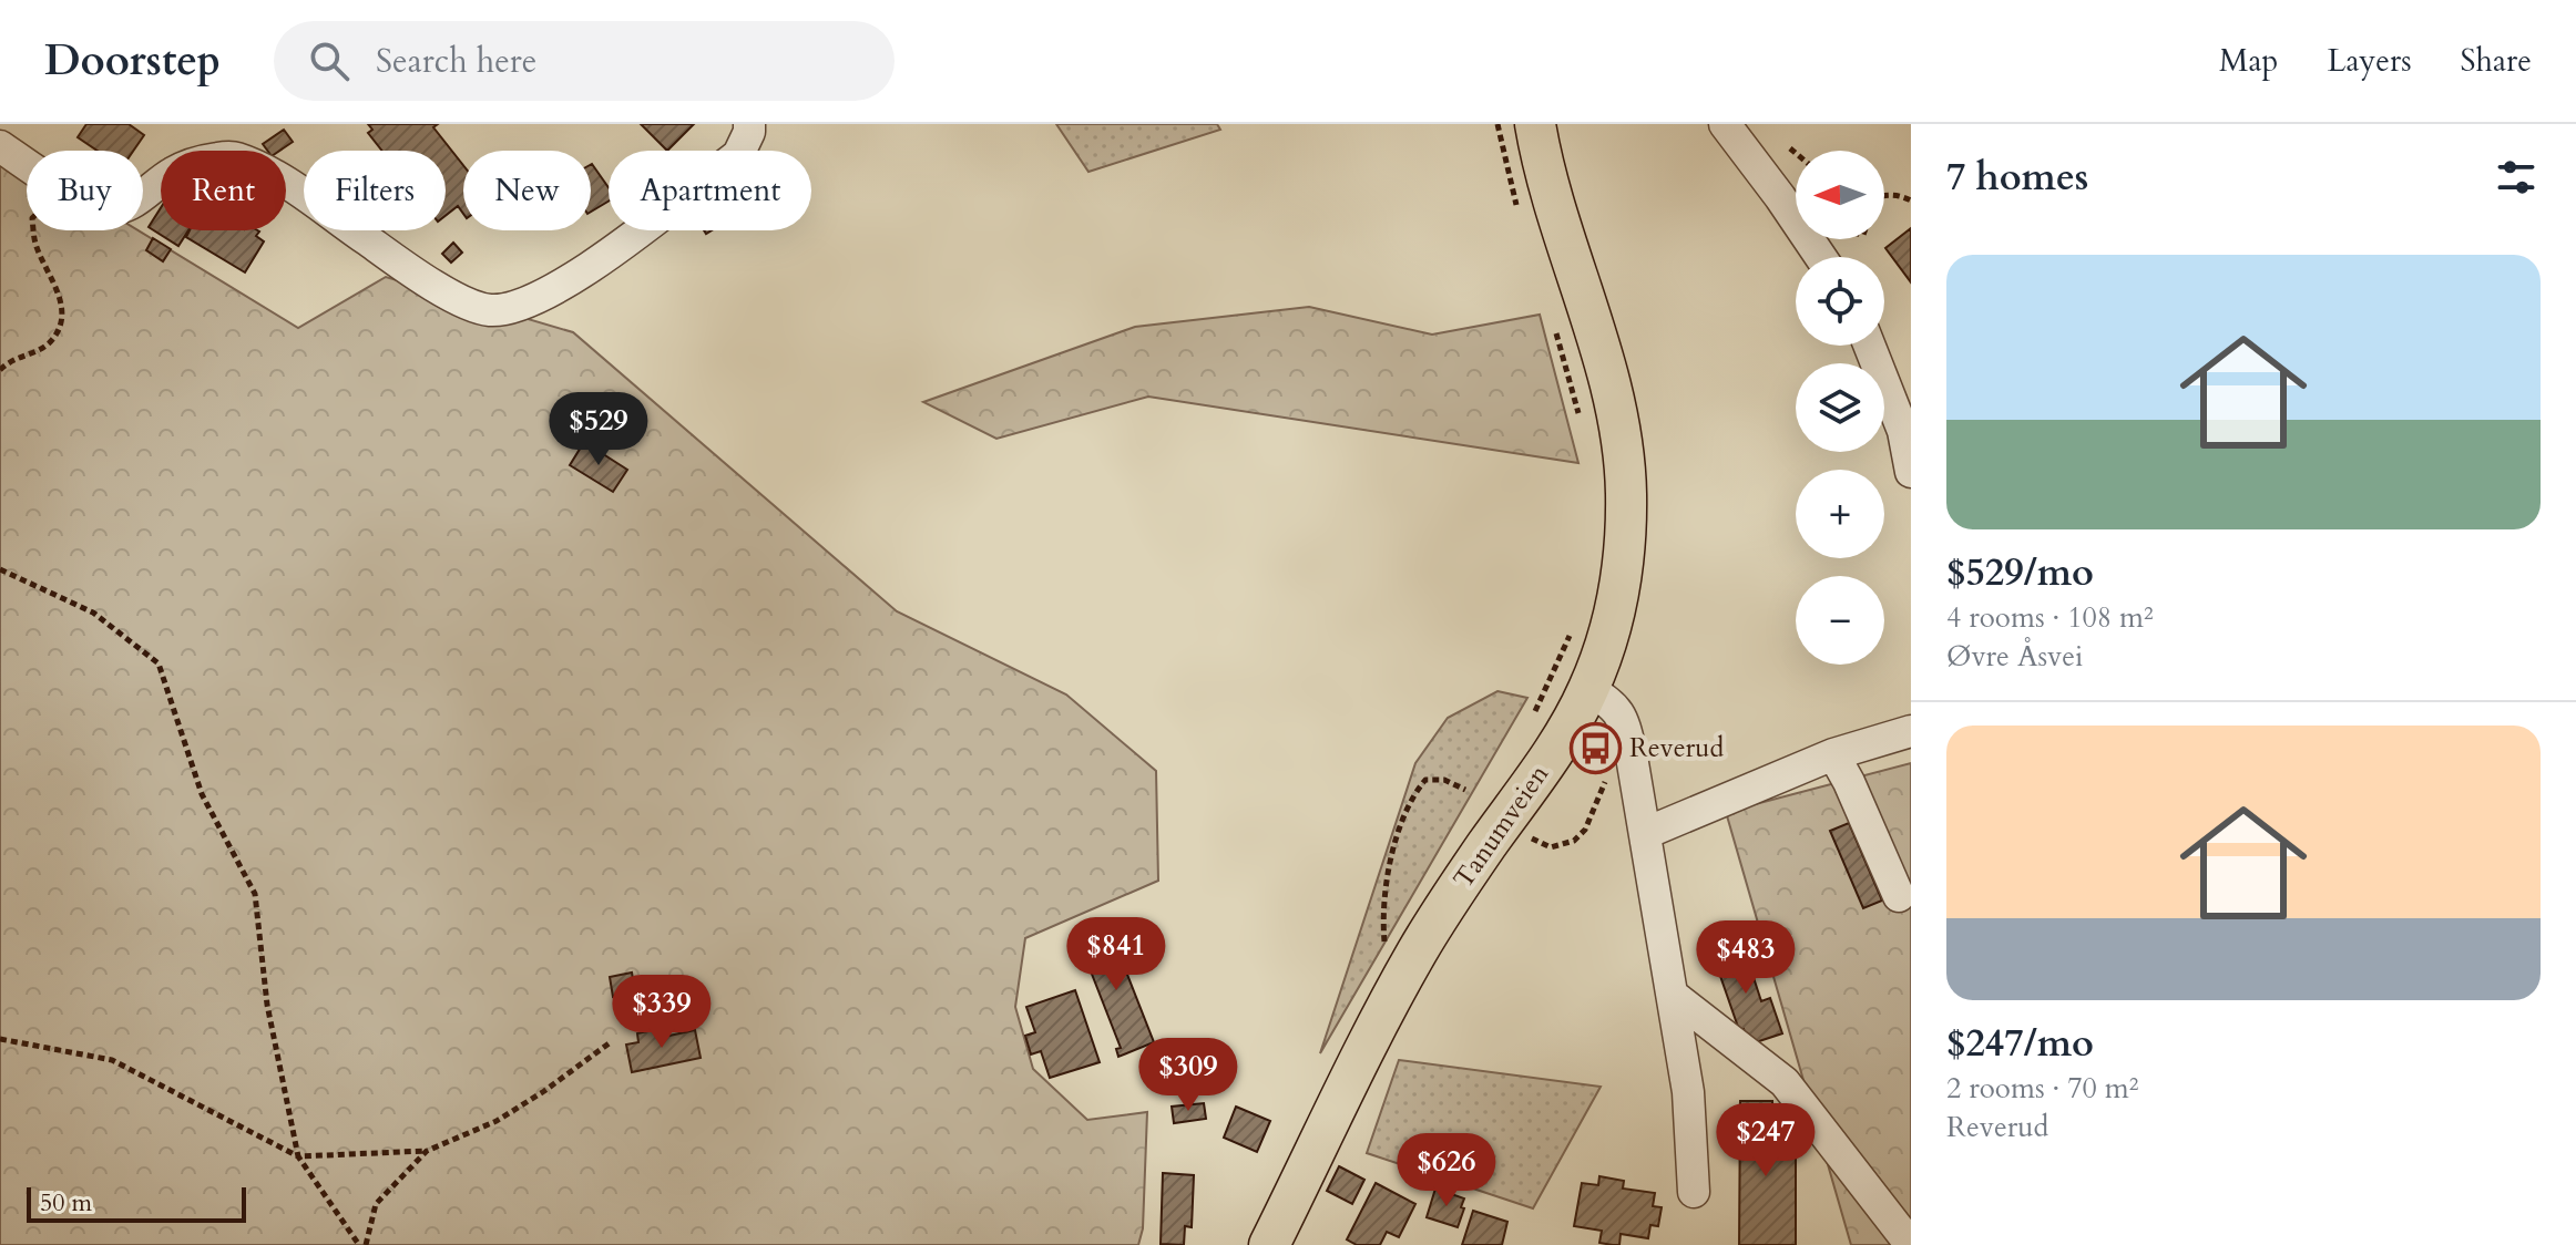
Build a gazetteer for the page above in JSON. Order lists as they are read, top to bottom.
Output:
{
  "streets": {
    "main road": ["Tanumveien"]
  },
  "places": {
    "bus stop": ["Reverud"]
  },
  "scale_bar": "50 m",
  "north": "left",
  "page": {
    "header": "Doorstep",
    "search": "Search here",
    "nav": ["Map", "Layers", "Share"],
    "heading": "7 homes",
    "map_buttons": ["+", "−"],
    "chip": [
      "Buy",
      "Rent",
      "Filters",
      "New",
      "Apartment"
    ],
    "list": [
      {
        "name": "$529/mo",
        "note": "4 rooms · 108 m² · Øvre Åsvei"
      },
      {
        "name": "$247/mo",
        "note": "2 rooms · 70 m² · Reverud"
      }
    ],
    "price": [
      "$529",
      "$841",
      "$483",
      "$339",
      "$309",
      "$247",
      "$626"
    ],
    "scale": "50 m"
  }
}
